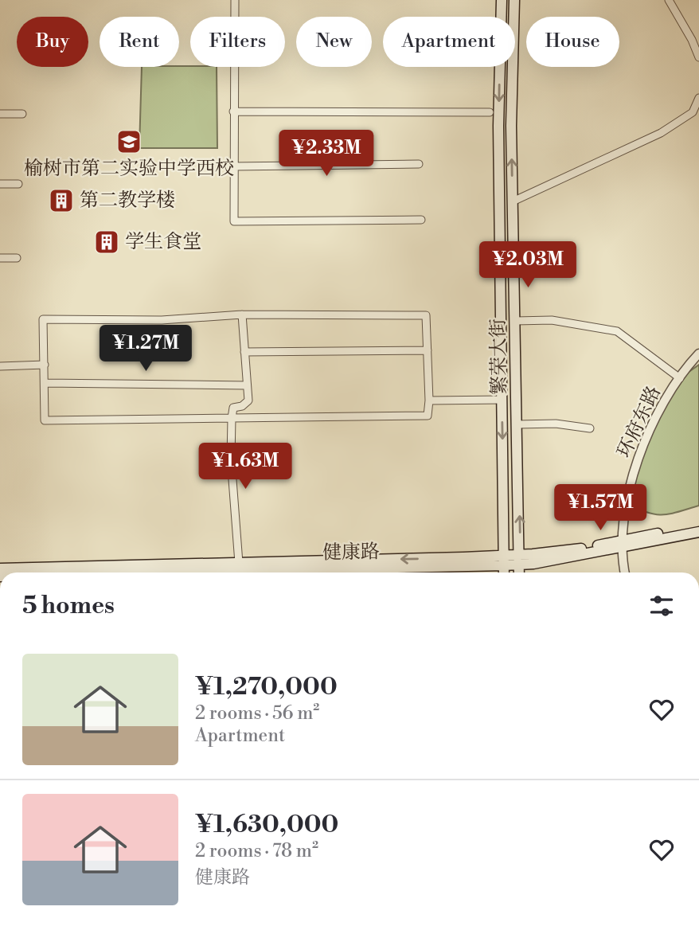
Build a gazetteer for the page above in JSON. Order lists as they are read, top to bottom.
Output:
{
  "streets": {
    "main road": ["繁荣大街", "健康路"],
    "street": ["环府东路"]
  },
  "crossings": [
    ["繁荣大街", "健康路"],
    ["环府东路", "健康路"]
  ],
  "places": {
    "school or university": ["榆树市第二实验中学西校"],
    "building": ["第二教学楼", "学生食堂"]
  },
  "page": {
    "chip": [
      "Buy",
      "Rent",
      "Filters",
      "New",
      "Apartment",
      "House"
    ],
    "price": [
      "¥2.33M",
      "¥2.03M",
      "¥1.27M",
      "¥1.63M",
      "¥1.57M"
    ],
    "heading": "5 homes",
    "list": [
      {
        "name": "¥1,270,000",
        "note": "2 rooms · 56 m² · Apartment"
      },
      {
        "name": "¥1,630,000",
        "note": "2 rooms · 78 m² · 健康路"
      }
    ]
  }
}
